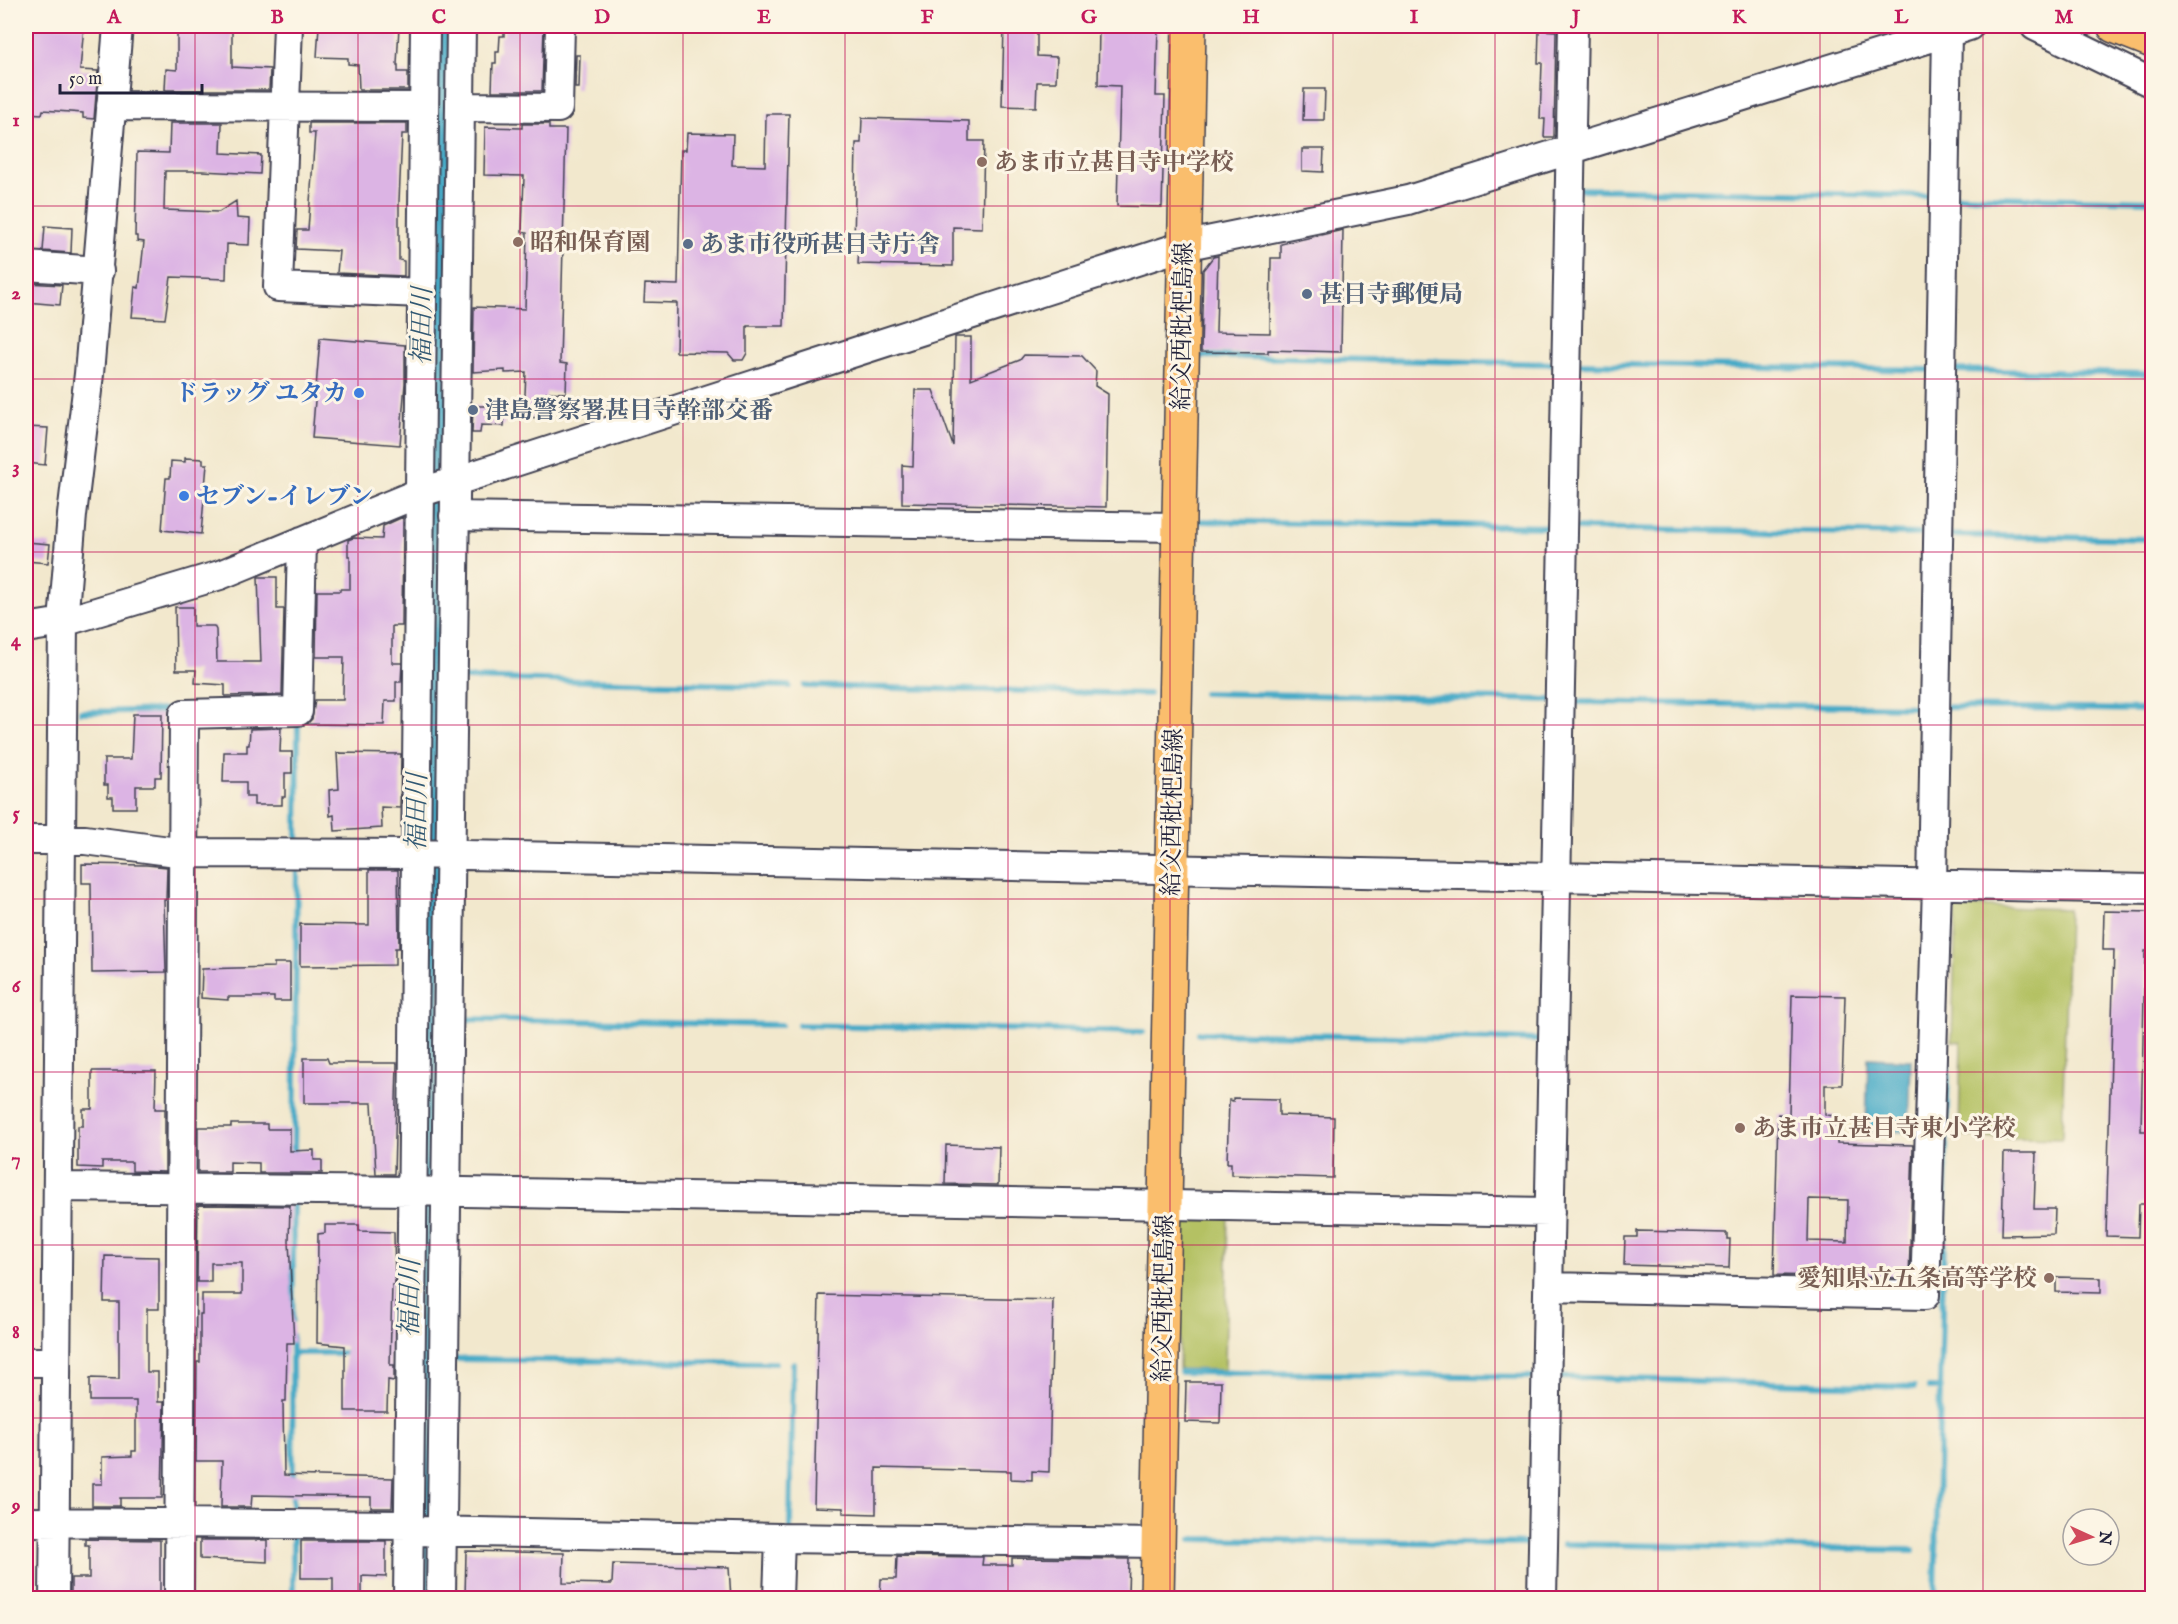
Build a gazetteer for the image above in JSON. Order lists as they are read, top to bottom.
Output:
{
  "streets": {
    "main road": ["給父西枇杷島線"]
  },
  "water": ["福田川"],
  "places": [
    "あま市立甚目寺中学校",
    "昭和保育園",
    "あま市役所甚目寺庁舎",
    "甚目寺郵便局",
    "ドラッグ ユタカ",
    "津島警察署甚目寺幹部交番",
    "セブン-イレブン",
    "あま市立甚目寺東小学校",
    "愛知県立五条高等学校"
  ],
  "scale_bar": "50 m",
  "north": "right",
  "grid": {
    "columns": [
      "A",
      "B",
      "C",
      "D",
      "E",
      "F",
      "G",
      "H",
      "I",
      "J",
      "K",
      "L",
      "M"
    ],
    "rows": [
      "1",
      "2",
      "3",
      "4",
      "5",
      "6",
      "7",
      "8",
      "9"
    ]
  }
}
